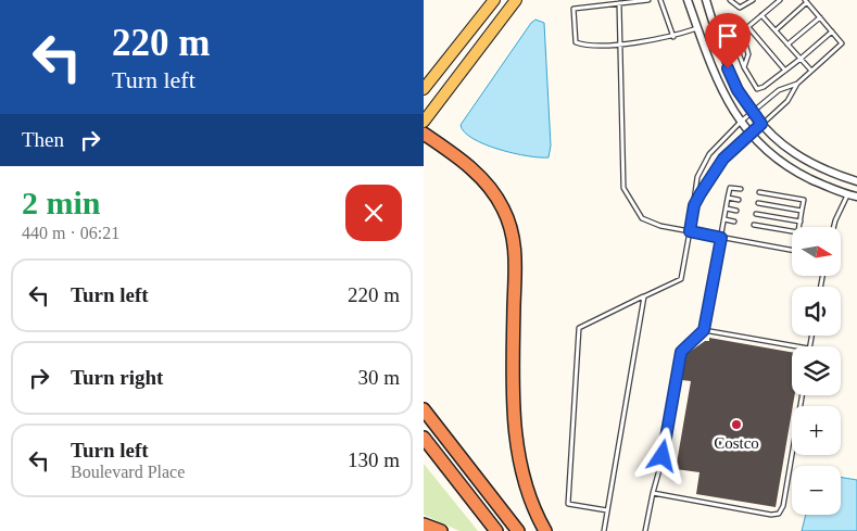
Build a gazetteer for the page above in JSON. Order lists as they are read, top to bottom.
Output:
{
  "places": ["Costco"],
  "north": "right",
  "page": {
    "turn": ["220 m", "Turn left"],
    "then": "Then",
    "heading": ["2 min", "440 m · 06:21"],
    "map_buttons": ["+", "−"],
    "list": [
      {
        "name": "Turn left",
        "value": "220 m"
      },
      {
        "name": "Turn right",
        "value": "30 m"
      },
      {
        "name": "Turn left",
        "note": "Boulevard Place",
        "value": "130 m"
      }
    ]
  }
}
